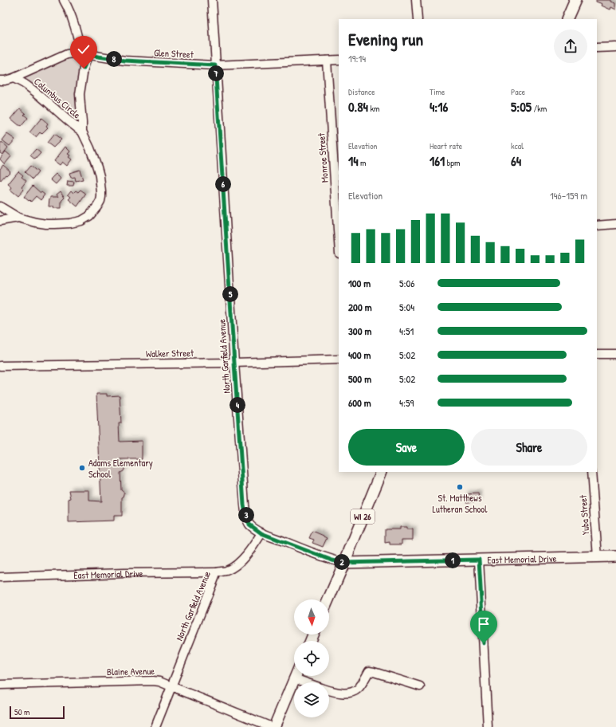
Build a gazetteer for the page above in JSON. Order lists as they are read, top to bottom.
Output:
{
  "streets": {
    "main road": ["WI 26", "East Memorial Drive"],
    "street": [
      "Glen Street",
      "Columbus Circle",
      "Monroe Street",
      "Walker Street",
      "North Garfield Avenue",
      "Yuba Street",
      "Blaine Avenue"
    ]
  },
  "crossings": [
    ["Glen Street", "Columbus Circle"],
    ["Glen Street", "Monroe Street"],
    ["Glen Street", "North Garfield Avenue"],
    ["Walker Street", "North Garfield Avenue"],
    ["North Garfield Avenue", "East Memorial Drive"],
    ["North Garfield Avenue", "Blaine Avenue"],
    ["Yuba Street", "East Memorial Drive"],
    ["WI 26", "East Memorial Drive"]
  ],
  "places": ["Adams Elementary School", "St. Matthews Lutheran School"],
  "scale_bar": "50 m",
  "north": "bottom",
  "page": {
    "heading": ["Evening run", "19:14"],
    "pins": [
      "8",
      "7",
      "6",
      "5",
      "4",
      "3",
      "1",
      "2"
    ],
    "stats": [
      ["Distance", "0.84 km"],
      ["Time", "4:16"],
      ["Pace", "5:05 /km"],
      ["Elevation", "14 m"],
      ["Heart rate", "161 bpm"],
      ["kcal", "64"]
    ],
    "chart": ["Elevation", "146–159 m"],
    "list": [
      {
        "name": "100 m",
        "note": "5:06"
      },
      {
        "name": "200 m",
        "note": "5:04"
      },
      {
        "name": "300 m",
        "note": "4:51"
      },
      {
        "name": "400 m",
        "note": "5:02"
      },
      {
        "name": "500 m",
        "note": "5:02"
      },
      {
        "name": "600 m",
        "note": "4:59"
      }
    ],
    "buttons": ["Save", "Share"],
    "scale": "50 m"
  }
}
